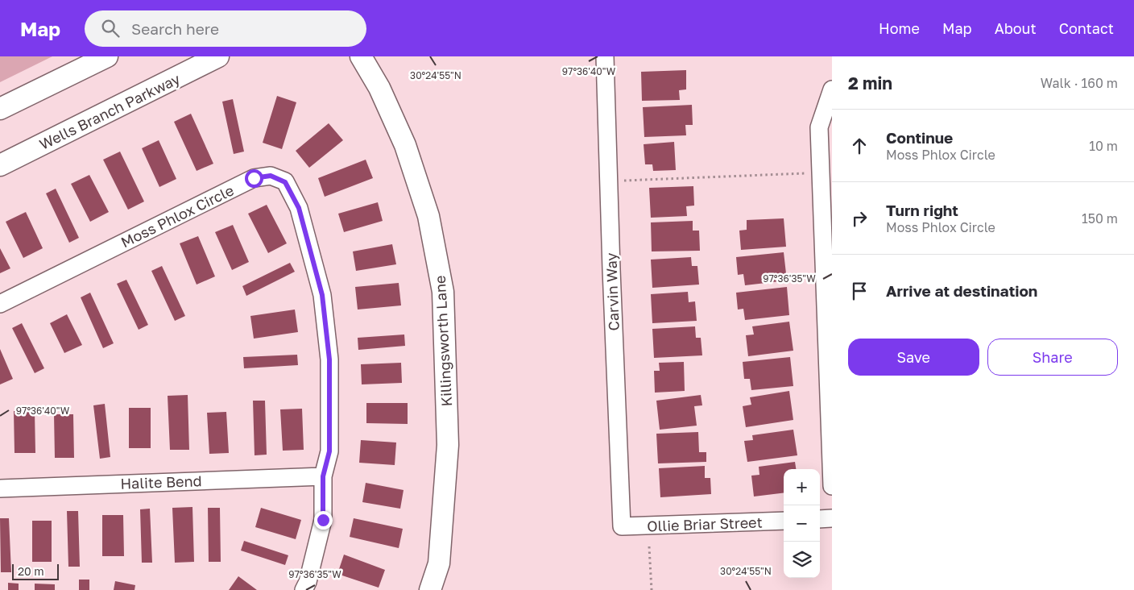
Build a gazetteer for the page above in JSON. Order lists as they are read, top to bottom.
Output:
{
  "streets": {
    "street": [
      "Wells Branch Parkway",
      "Moss Phlox Circle",
      "Carvin Way",
      "Killingsworth Lane",
      "Halite Bend",
      "Ollie Briar Street"
    ]
  },
  "crossings": [
    ["Moss Phlox Circle", "Halite Bend"],
    ["Carvin Way", "Ollie Briar Street"]
  ],
  "scale_bar": "20 m",
  "page": {
    "header": "Map",
    "search": "Search here",
    "nav": [
      "Home",
      "Map",
      "About",
      "Contact"
    ],
    "heading": ["2 min", "Walk · 160 m"],
    "list": [
      ["Continue", "Moss Phlox Circle", "10 m"],
      ["Turn right", "Moss Phlox Circle", "150 m"],
      "Arrive at destination"
    ],
    "buttons": ["Save", "Share"],
    "map_buttons": ["+", "−"],
    "scale": "20 m"
  },
  "coordinates": ["97°36'40\"W", "30°24'55\"N", "97°36'35\"W"]
}
